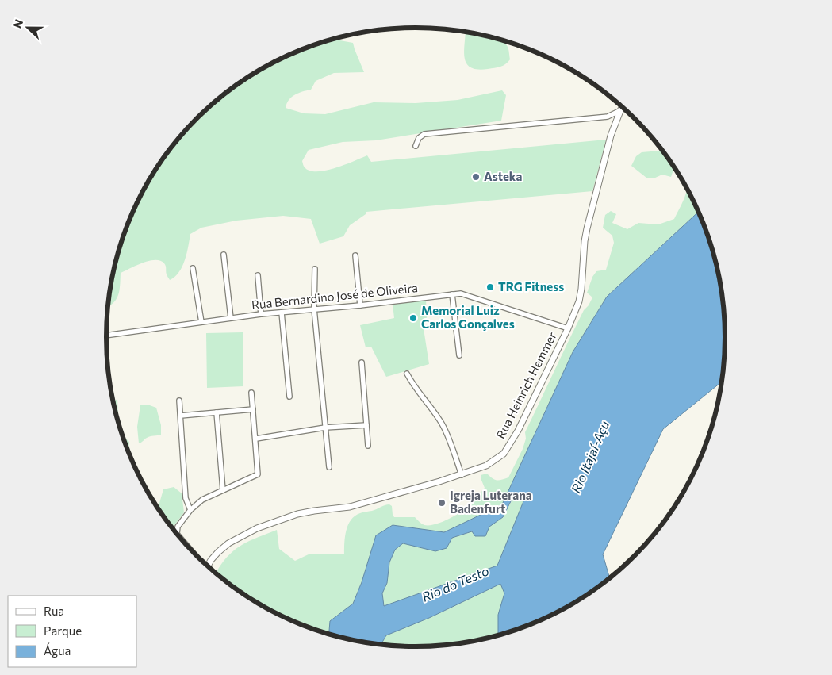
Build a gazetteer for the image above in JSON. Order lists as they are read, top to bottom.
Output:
{
  "streets": {
    "street": ["Rua Bernardino José de Oliveira", "Rua Heinrich Hemmer"]
  },
  "crossings": [
    ["Rua Bernardino José de Oliveira", "Rua Heinrich Hemmer"]
  ],
  "water": ["Rio Itajaí-Açu", "Rio do Testo"],
  "places": [
    "Asteka",
    "TRG Fitness",
    "Memorial Luiz Carlos Gonçalves",
    "Igreja Luterana Badenfurt"
  ],
  "legend": ["Rua", "Parque", "Água"],
  "north": "left"
}
